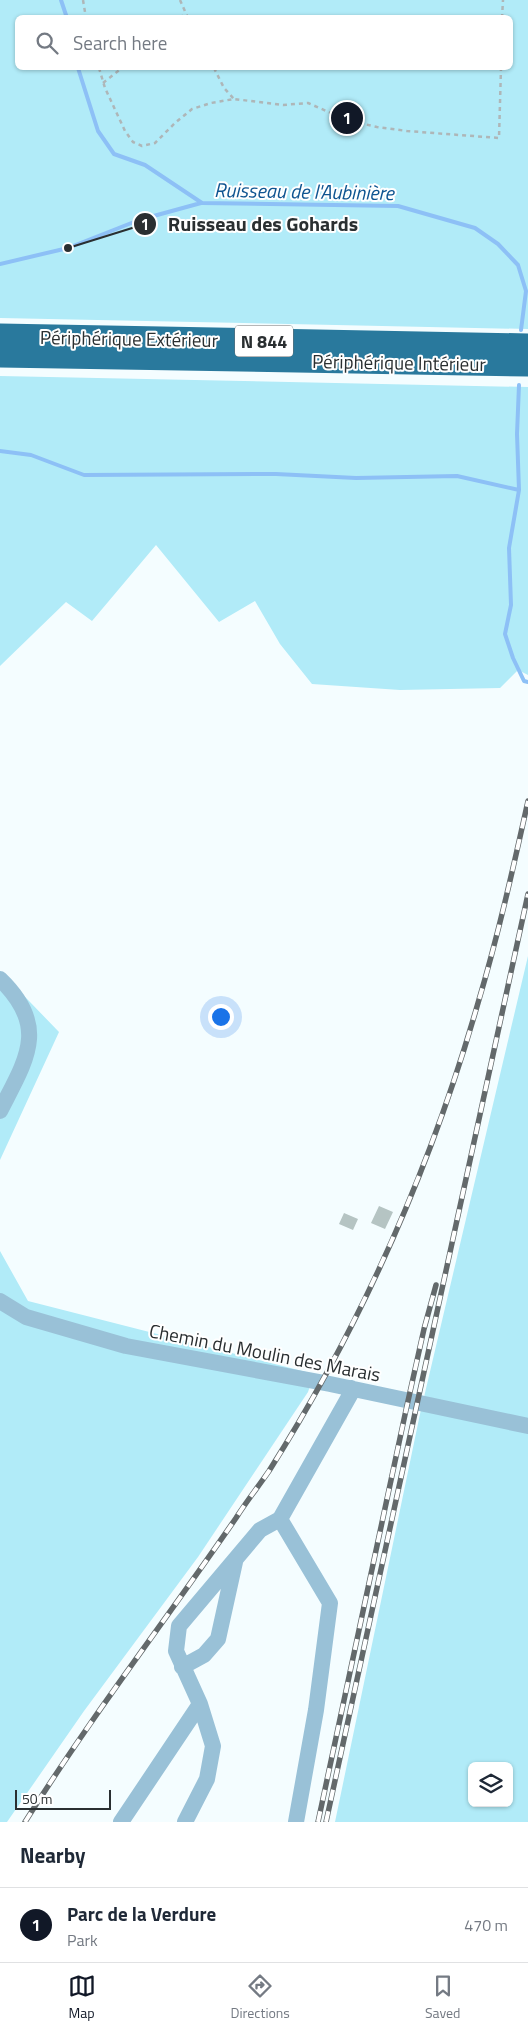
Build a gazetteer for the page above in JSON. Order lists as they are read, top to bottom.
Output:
{
  "streets": {
    "highway": ["Périphérique Extérieur", "N 844", "Périphérique Intérieur"],
    "street": ["Chemin du Moulin des Marais"]
  },
  "water": ["Ruisseau de l'Aubinière"],
  "places": ["Ruisseau des Gohards"],
  "scale_bar": "50 m",
  "page": {
    "search": "Search here",
    "pins": "1",
    "scale": "50 m",
    "heading": "Nearby",
    "list": [
      {
        "mark": "1",
        "name": "Parc de la Verdure",
        "note": "Park",
        "value": "470 m"
      }
    ],
    "nav": ["Map", "Directions", "Saved"]
  }
}
